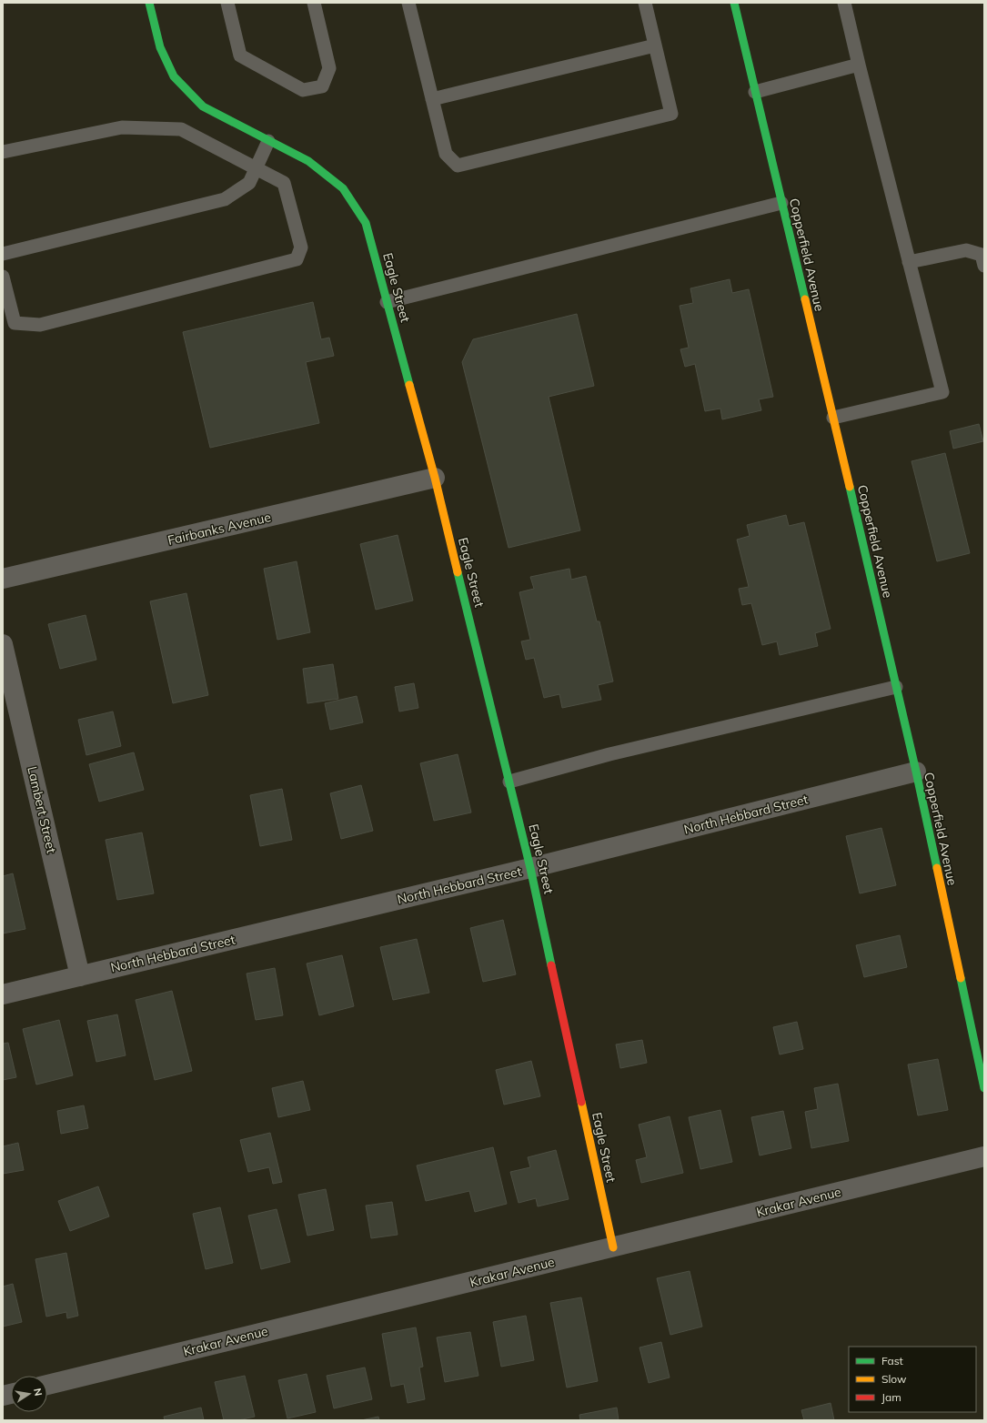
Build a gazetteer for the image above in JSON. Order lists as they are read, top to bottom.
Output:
{
  "streets": {
    "street": [
      "Copperfield Avenue",
      "Eagle Street",
      "Fairbanks Avenue",
      "Lambert Street",
      "North Hebbard Street",
      "Krakar Avenue"
    ]
  },
  "crossings": [
    ["Copperfield Avenue", "North Hebbard Street"],
    ["Eagle Street", "Fairbanks Avenue"],
    ["Eagle Street", "North Hebbard Street"],
    ["Eagle Street", "Krakar Avenue"],
    ["Lambert Street", "North Hebbard Street"]
  ],
  "legend": ["Fast", "Slow", "Jam"],
  "north": "right"
}
